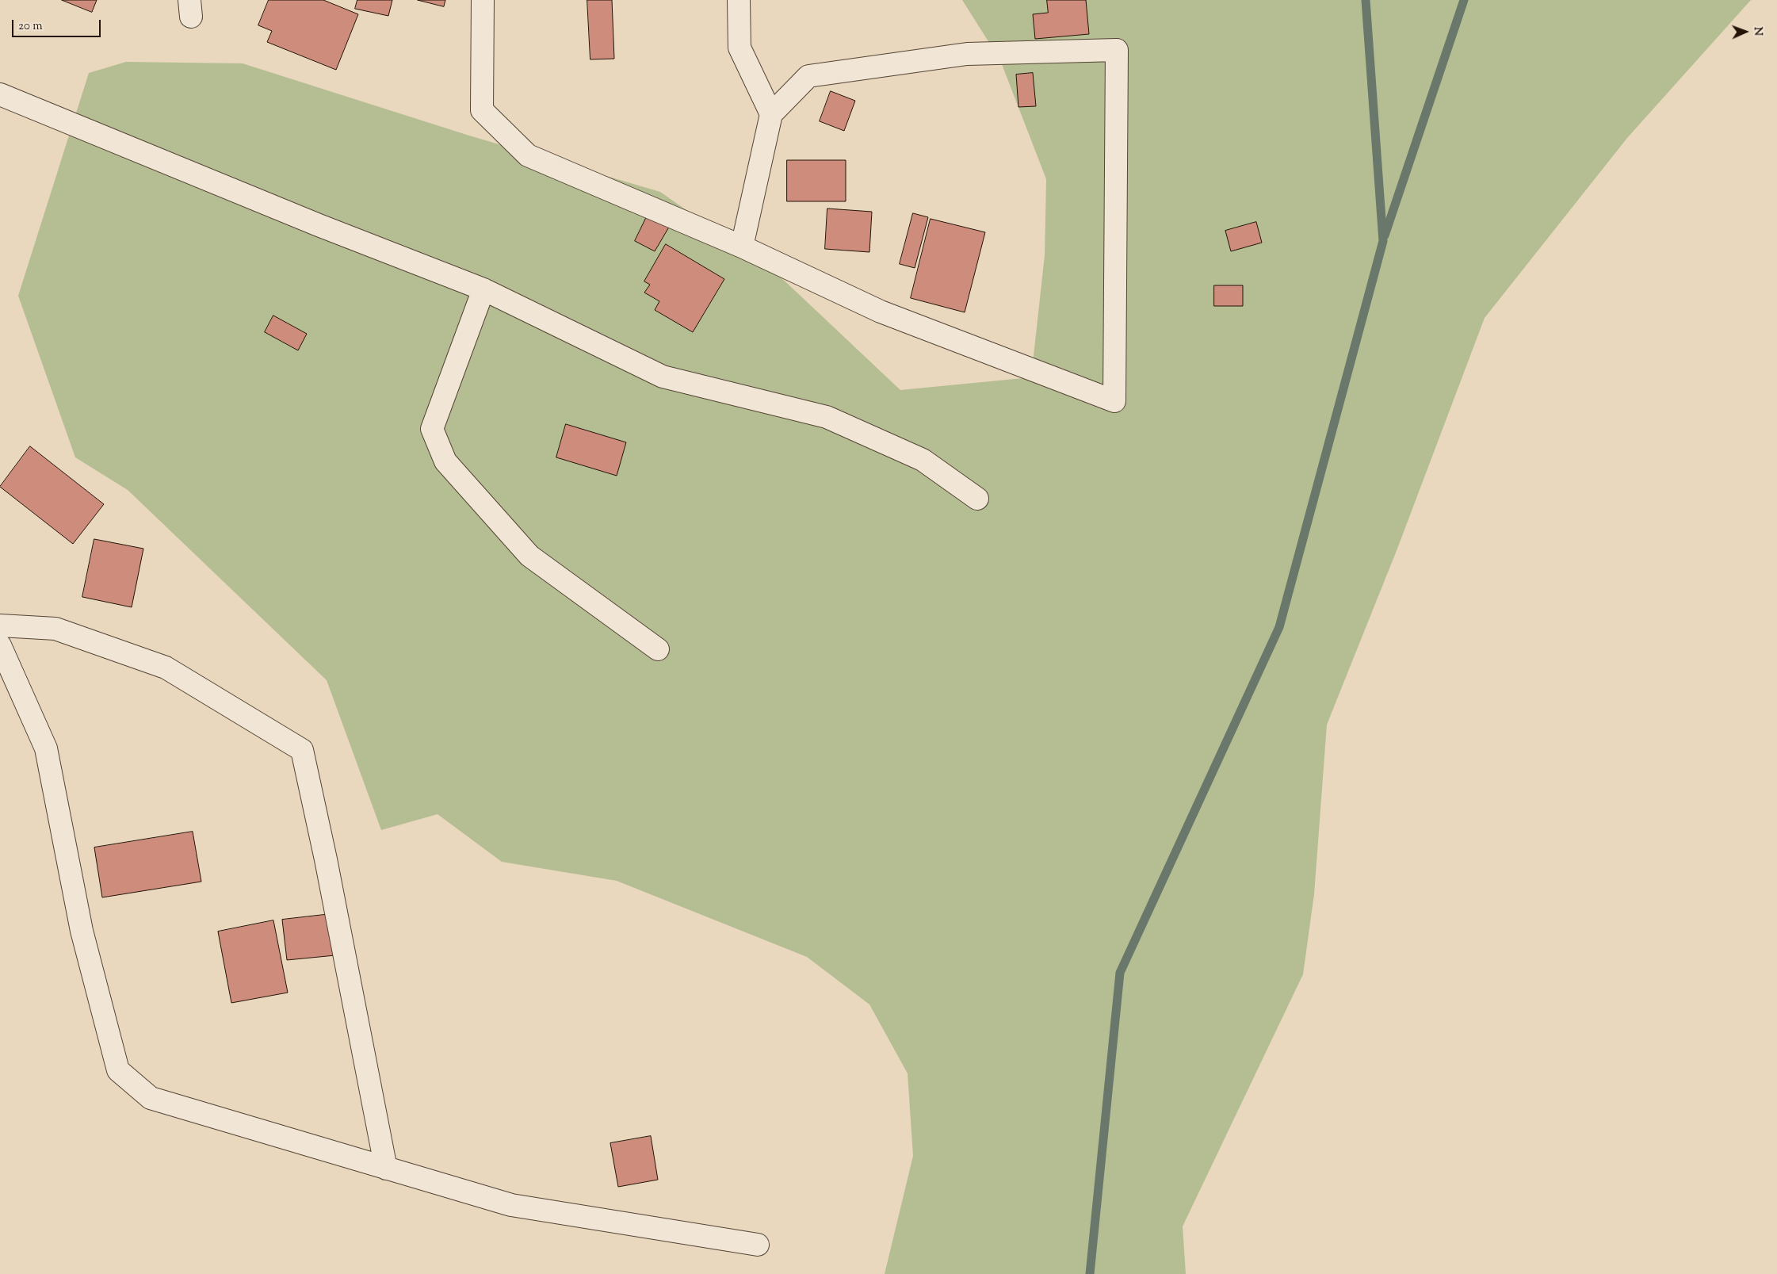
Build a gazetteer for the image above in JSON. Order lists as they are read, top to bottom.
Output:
{
  "scale_bar": "20 m",
  "north": "right"
}
